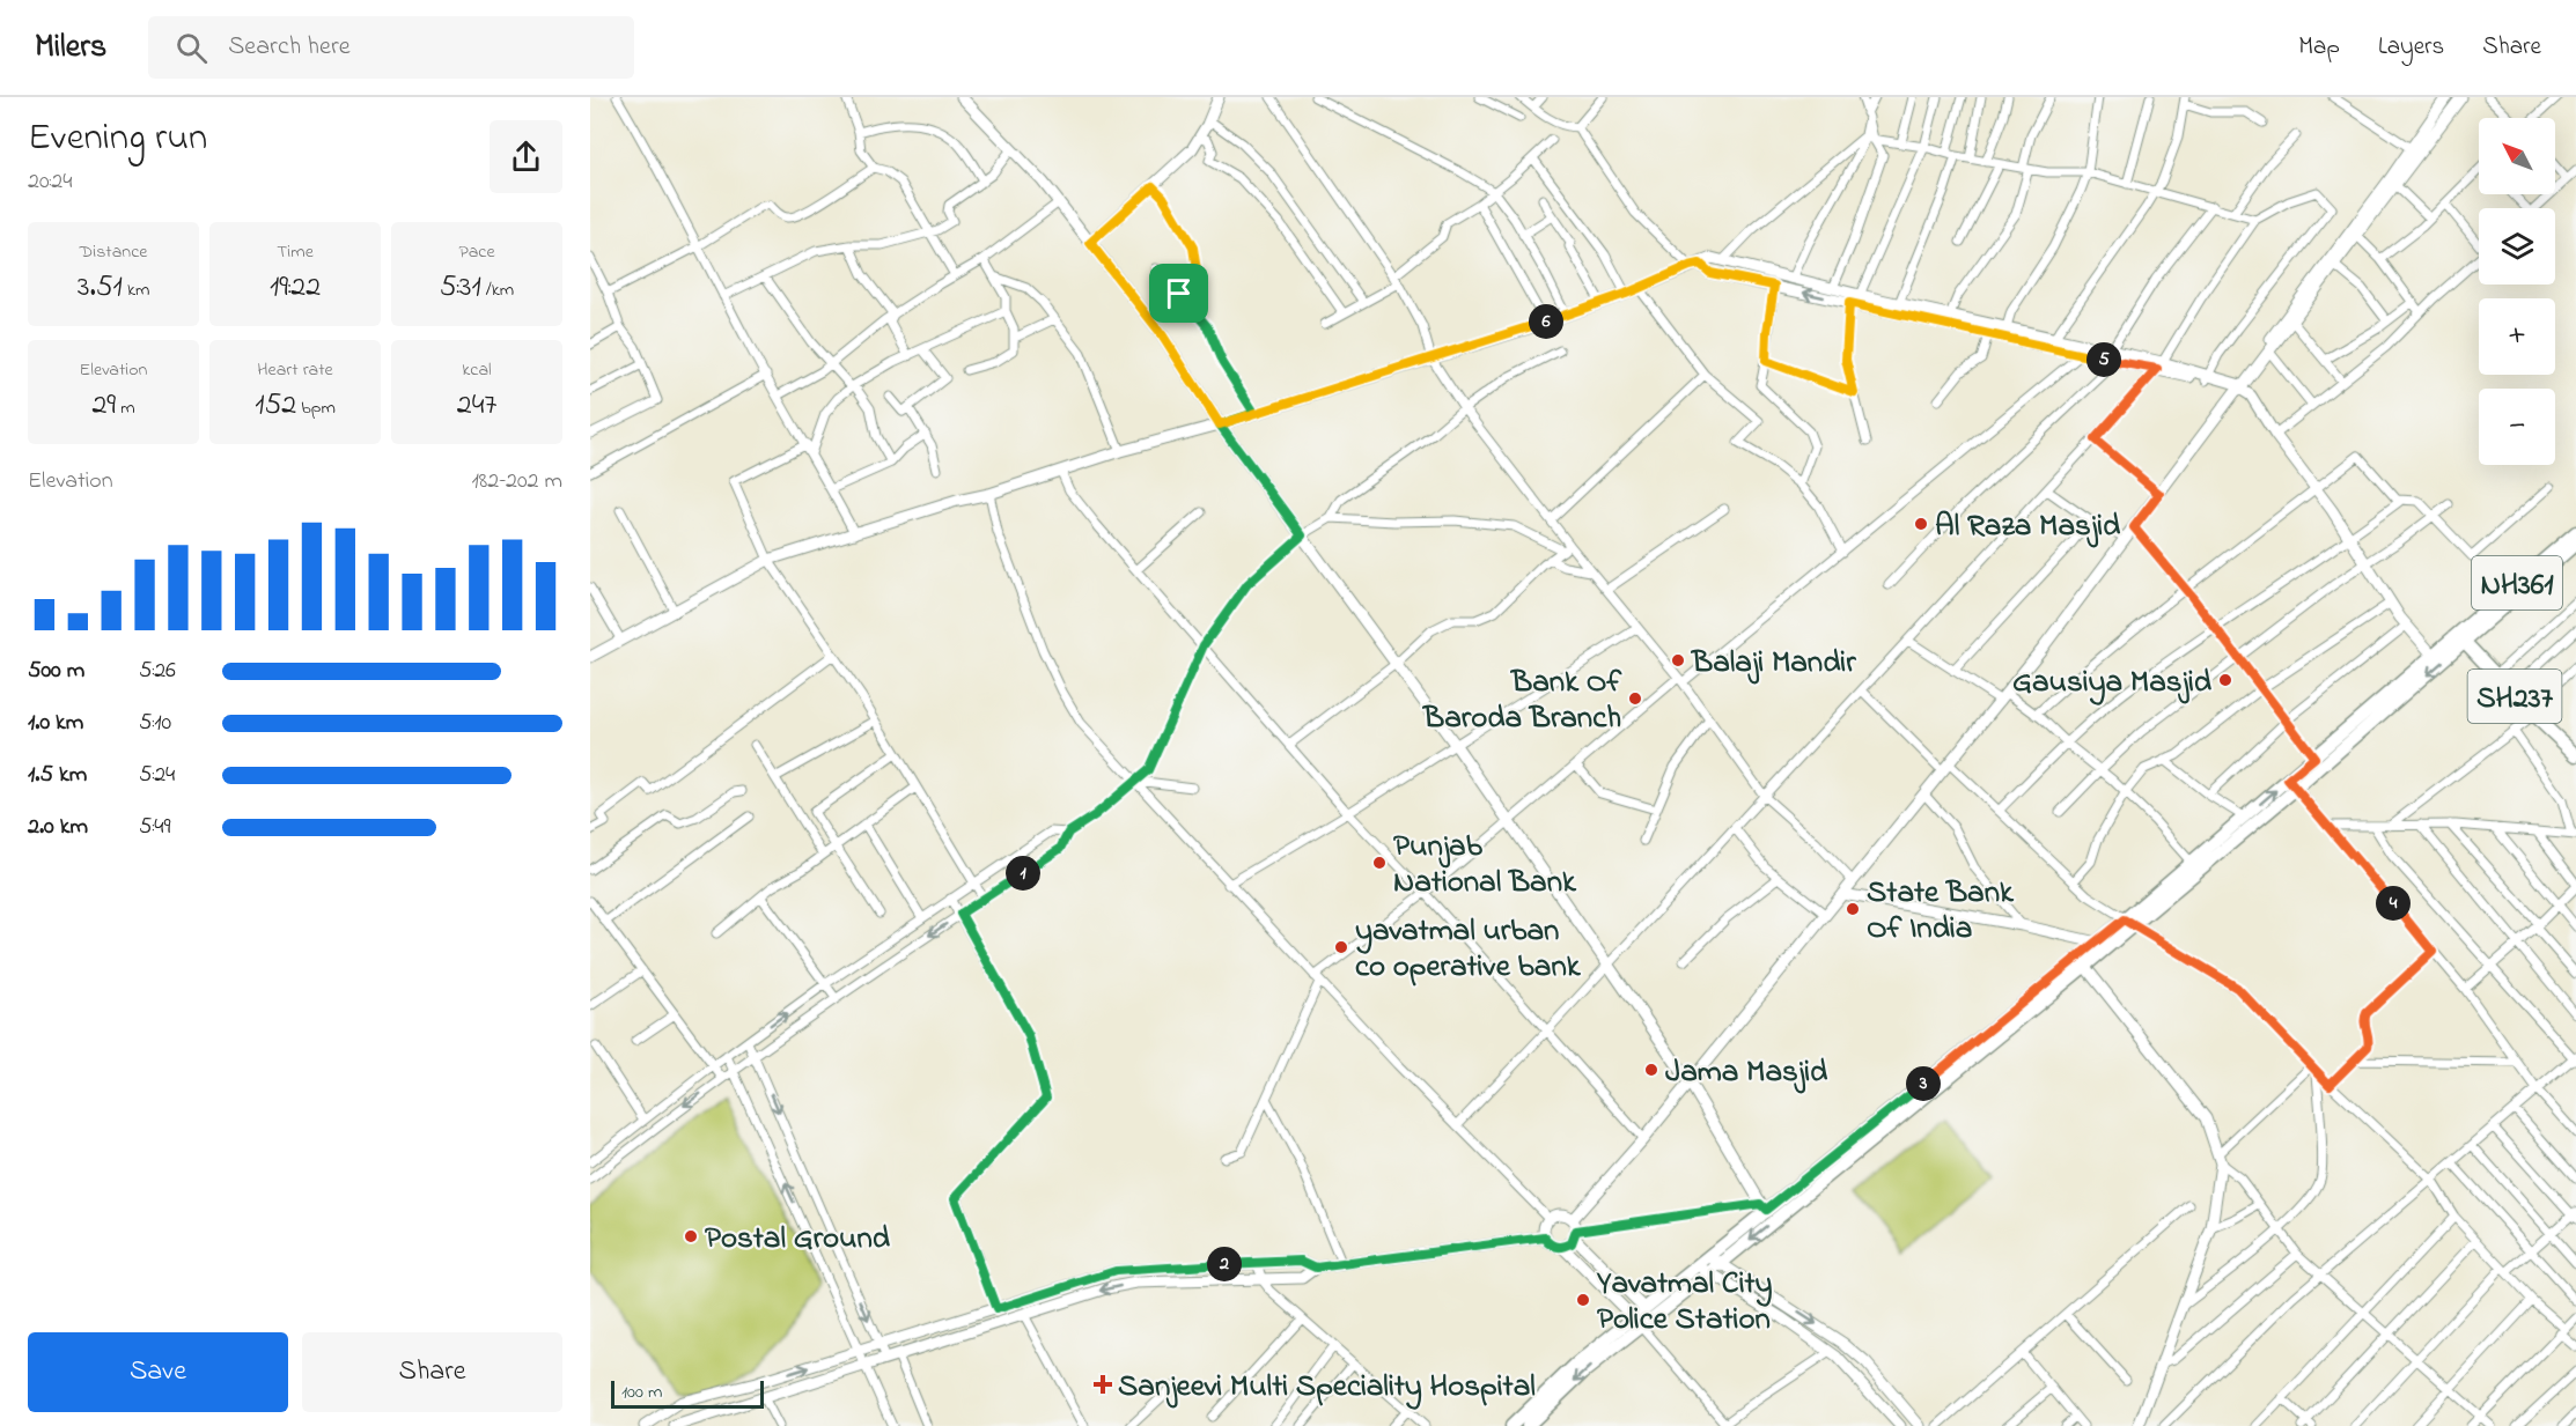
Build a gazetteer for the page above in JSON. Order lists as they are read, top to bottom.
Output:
{
  "streets": {
    "main road": ["NH361", "SH237"]
  },
  "crossings": [
    ["NH361", "SH237"]
  ],
  "places": {
    "other": [
      "Al Raza Masjid",
      "Balaji Mandir",
      "Gausiya Masjid",
      "Bank Of Baroda Branch",
      "Punjab National Bank",
      "State Bank Of India",
      "yavatmal urban co operative bank",
      "Jama Masjid",
      "Postal Ground",
      "Yavatmal City Police Station"
    ],
    "health": ["Sanjeevi Multi Speciality Hospital"]
  },
  "scale_bar": "100 m",
  "north": "top left",
  "page": {
    "header": "Milers",
    "search": "Search here",
    "nav": ["Map", "Layers", "Share"],
    "heading": ["Evening run", "20:24"],
    "map_buttons": ["+", "−"],
    "stats": [
      ["Distance", "3.51 km"],
      ["Time", "19:22"],
      ["Pace", "5:31 /km"],
      ["Elevation", "29 m"],
      ["Heart rate", "152 bpm"],
      ["kcal", "247"]
    ],
    "pins": [
      "6",
      "5",
      "1",
      "4",
      "3",
      "2"
    ],
    "chart": ["Elevation", "182–202 m"],
    "list": [
      {
        "name": "500 m",
        "note": "5:26"
      },
      {
        "name": "1.0 km",
        "note": "5:10"
      },
      {
        "name": "1.5 km",
        "note": "5:24"
      },
      {
        "name": "2.0 km",
        "note": "5:49"
      }
    ],
    "buttons": ["Save", "Share"],
    "scale": "100 m"
  }
}
